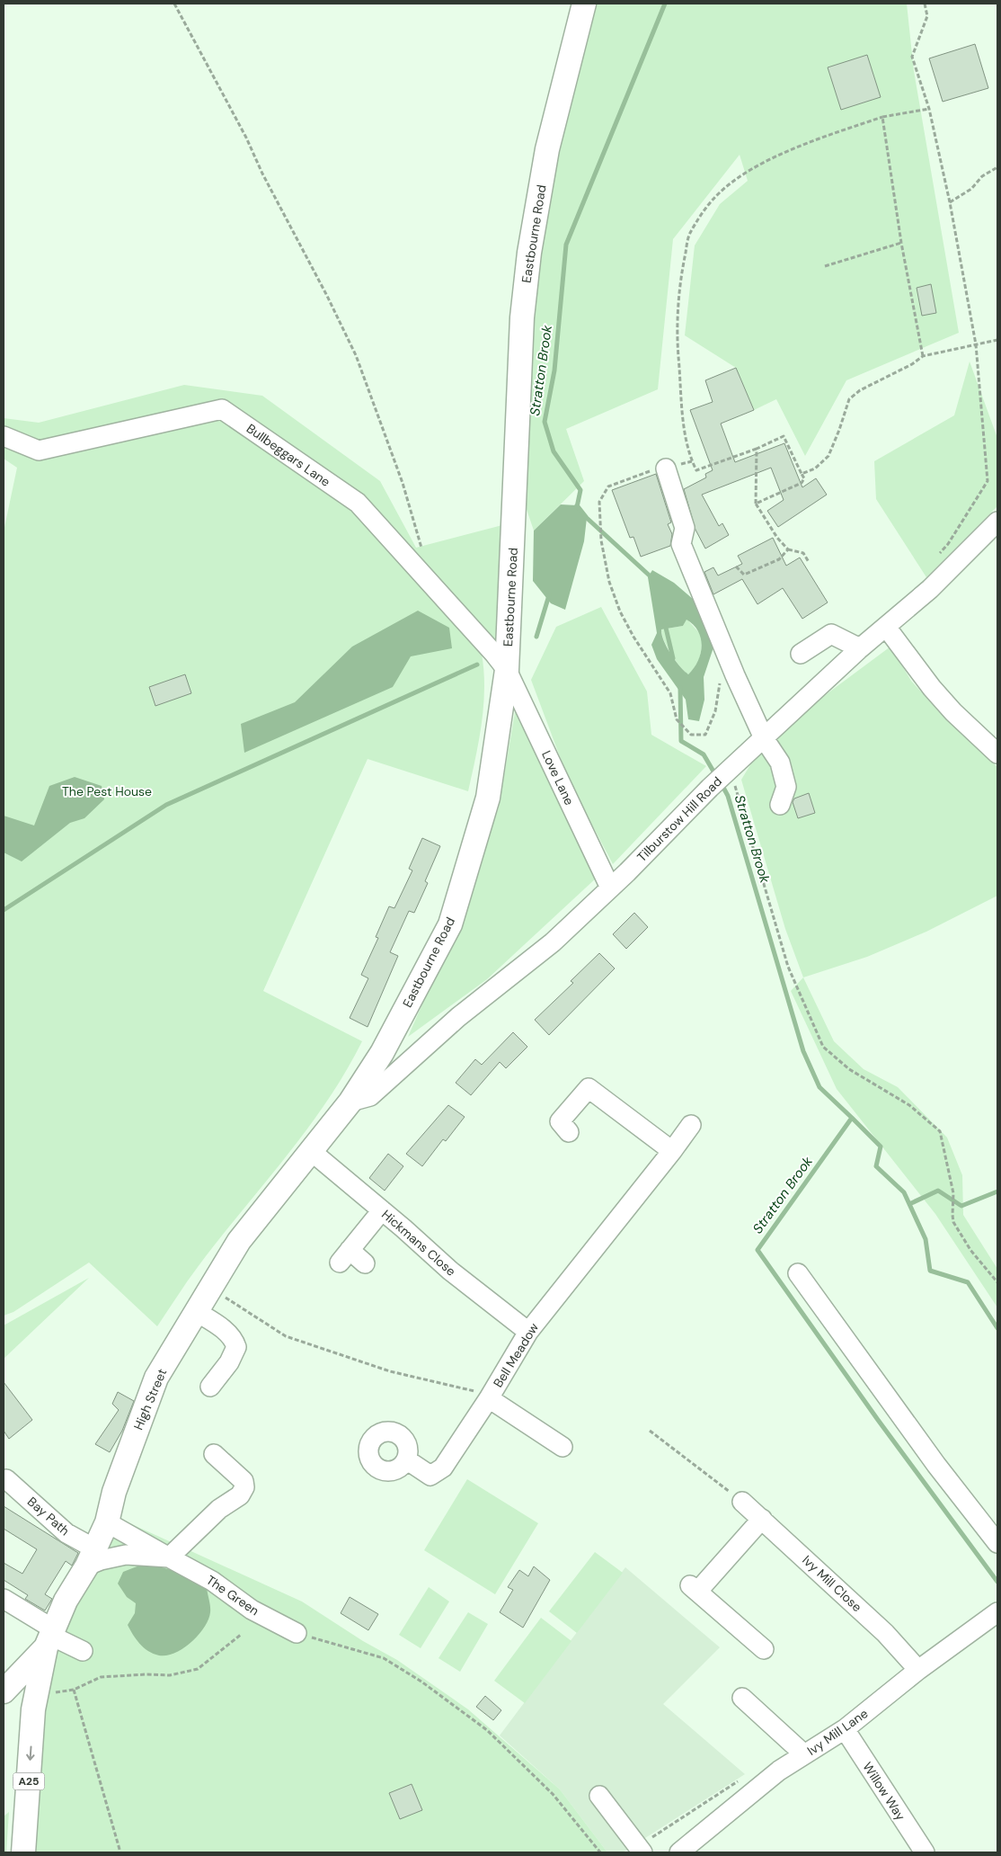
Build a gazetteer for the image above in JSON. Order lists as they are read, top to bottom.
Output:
{
  "streets": {
    "main road": ["Eastbourne Road", "High Street", "A25"],
    "street": [
      "Bullbeggars Lane",
      "Love Lane",
      "Tilburstow Hill Road",
      "Hickmans Close",
      "Bell Meadow",
      "Bay Path",
      "Ivy Mill Close",
      "The Green",
      "Ivy Mill Lane",
      "Willow Way"
    ]
  },
  "crossings": [
    ["Eastbourne Road", "Bullbeggars Lane"],
    ["Eastbourne Road", "Love Lane"],
    ["Eastbourne Road", "Tilburstow Hill Road"],
    ["Eastbourne Road", "Hickmans Close"],
    ["Eastbourne Road", "High Street"],
    ["Bullbeggars Lane", "Love Lane"],
    ["Love Lane", "Tilburstow Hill Road"],
    ["Hickmans Close", "Bell Meadow"],
    ["Hickmans Close", "High Street"],
    ["High Street", "Bay Path"],
    ["High Street", "The Green"],
    ["Bay Path", "The Green"],
    ["Ivy Mill Close", "Ivy Mill Lane"],
    ["Ivy Mill Lane", "Willow Way"]
  ],
  "water": ["Stratton Brook"],
  "parks": ["The Pest House"]
}
